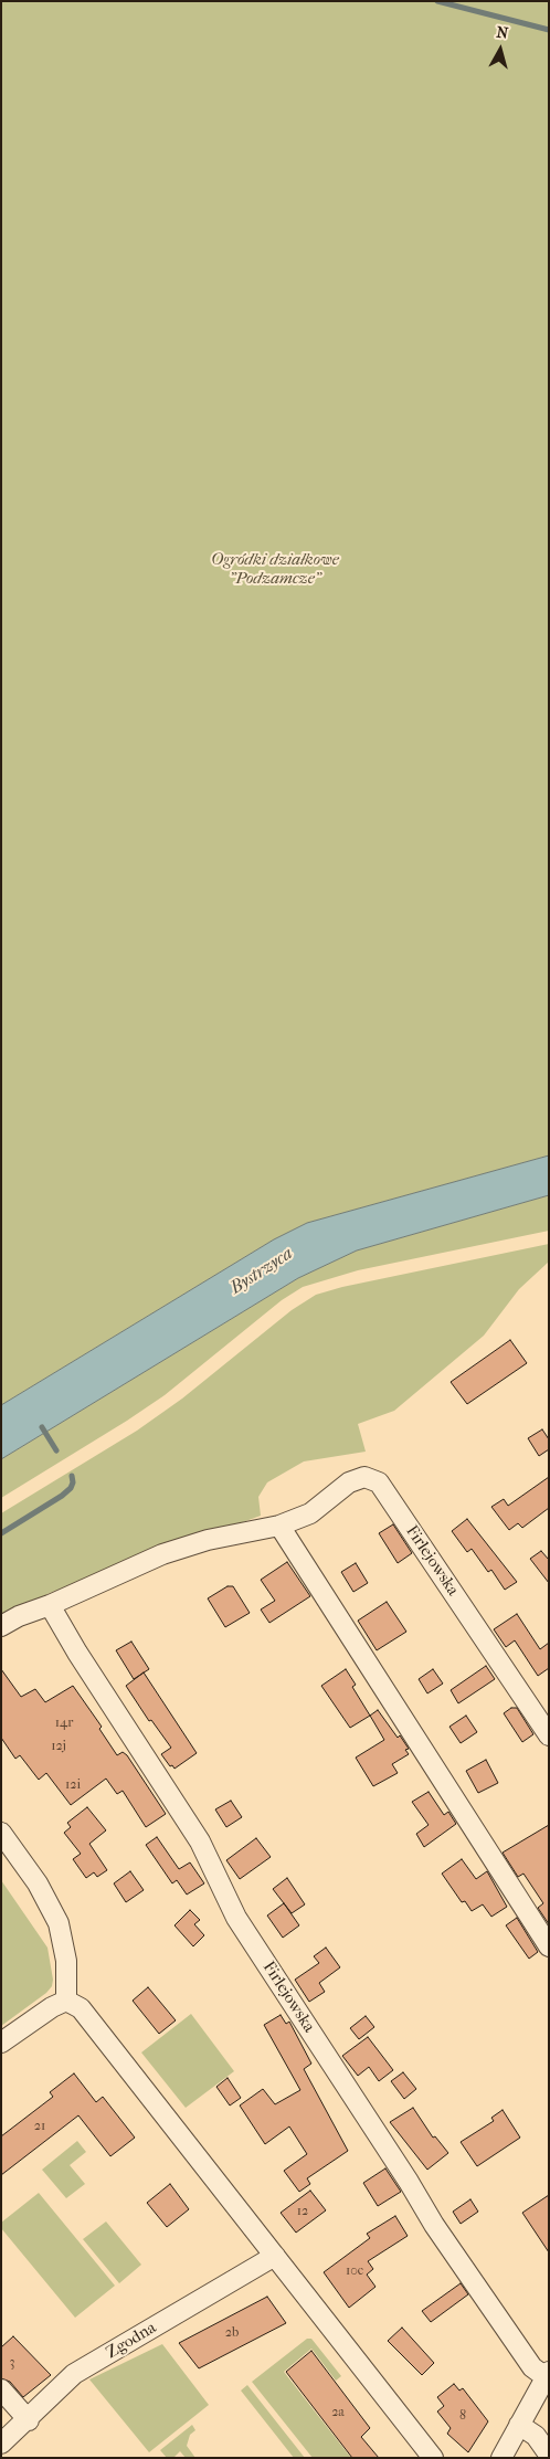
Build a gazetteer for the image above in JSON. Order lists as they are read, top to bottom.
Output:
{
  "streets": {
    "street": ["Firlejowska", "Zgodna"]
  },
  "water": ["Bystrzyca"],
  "parks": ["Ogródki działkowe \"Podzamcze\""],
  "house_numbers": [
    "14r",
    "12j",
    "12i",
    "21",
    "12",
    "10c",
    "2b",
    "3",
    "2a",
    "8"
  ],
  "north": "top"
}
